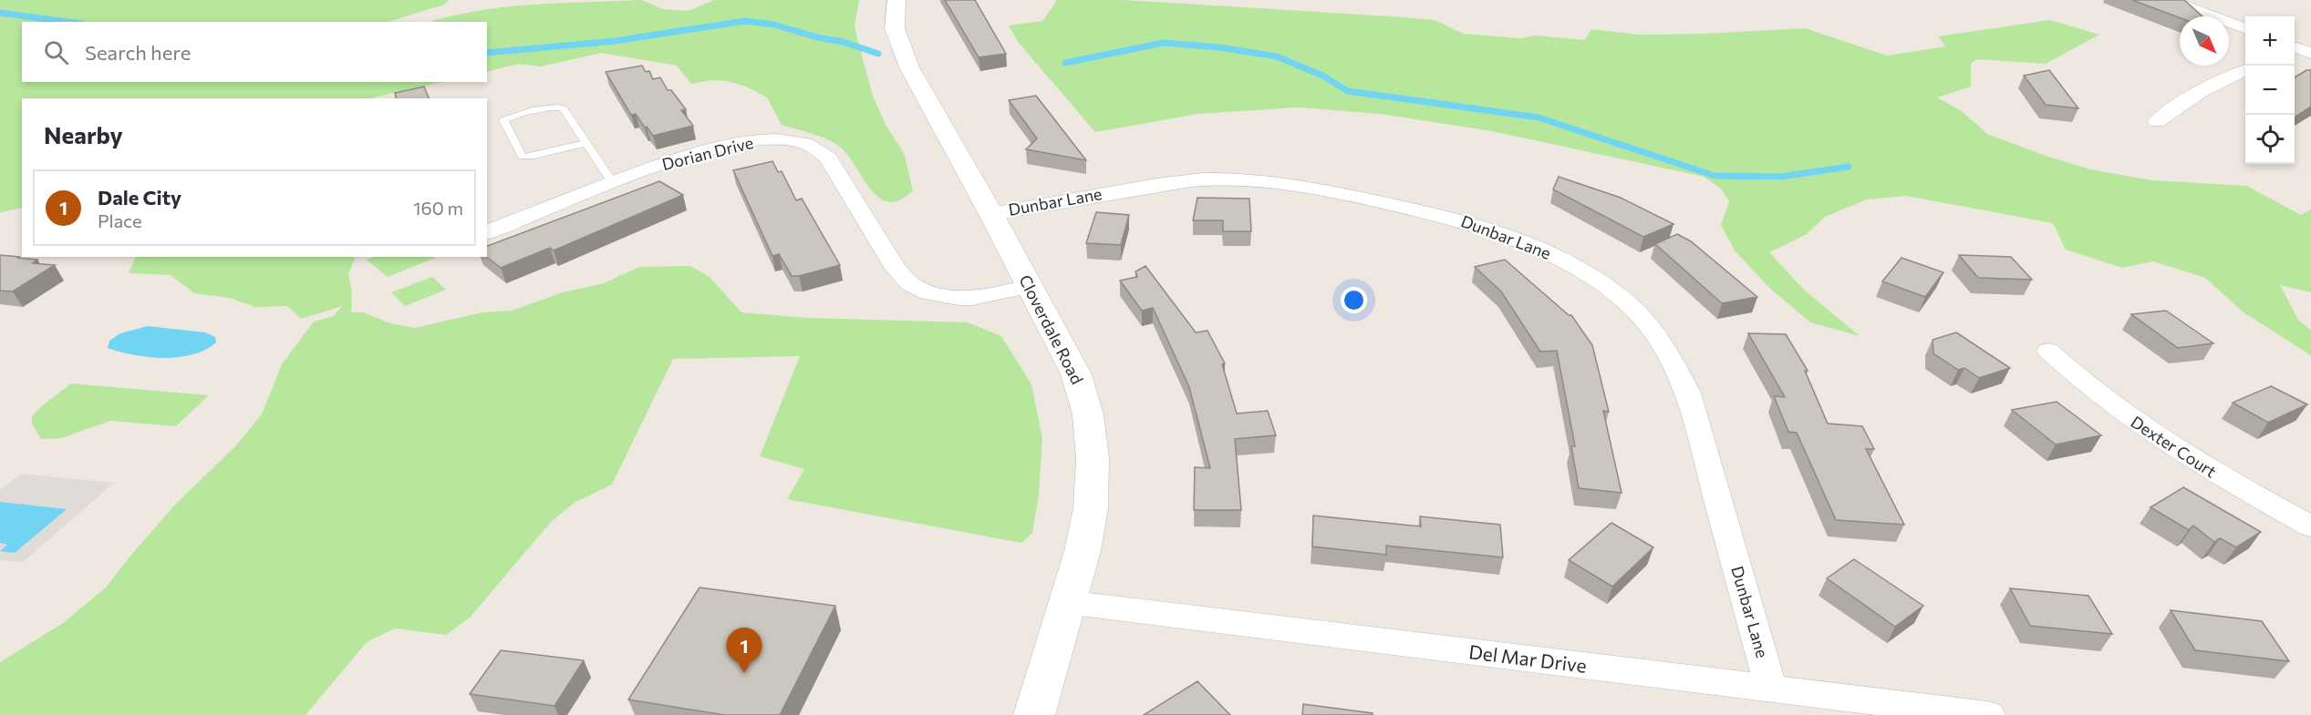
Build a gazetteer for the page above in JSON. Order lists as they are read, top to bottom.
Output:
{
  "streets": {
    "street": [
      "Dorian Drive",
      "Dunbar Lane",
      "Cloverdale Road",
      "Dexter Court",
      "Del Mar Drive"
    ]
  },
  "crossings": [
    ["Dorian Drive", "Cloverdale Road"],
    ["Dunbar Lane", "Cloverdale Road"],
    ["Dunbar Lane", "Del Mar Drive"],
    ["Cloverdale Road", "Del Mar Drive"]
  ],
  "north": "bottom right",
  "page": {
    "map_buttons": ["+", "−"],
    "search": "Search here",
    "heading": "Nearby",
    "list": [
      {
        "mark": "1",
        "name": "Dale City",
        "note": "Place",
        "value": "160 m"
      }
    ],
    "pins": "1"
  }
}
